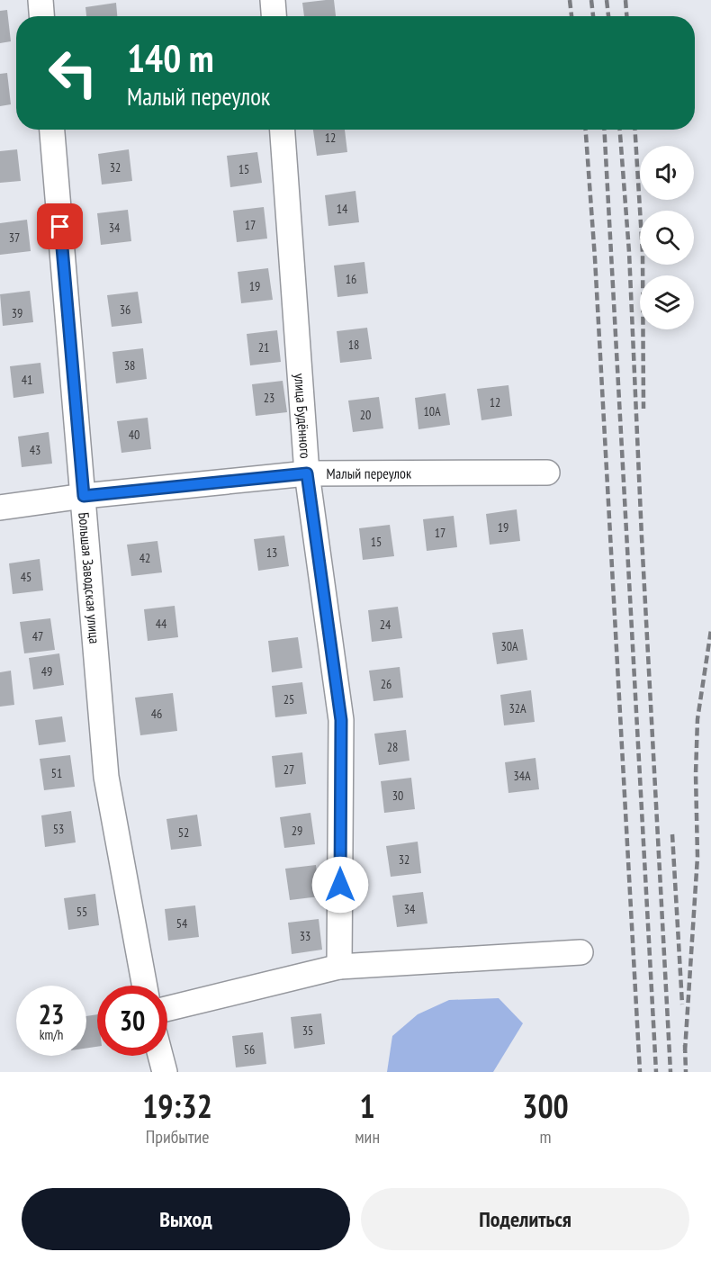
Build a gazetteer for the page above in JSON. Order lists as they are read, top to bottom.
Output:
{
  "streets": {
    "street": ["улица Будённого", "Малый переулок", "Большая Заводская улица"]
  },
  "crossings": [
    ["улица Будённого", "Малый переулок"],
    ["Малый переулок", "Большая Заводская улица"]
  ],
  "house_numbers": [
    "12",
    "32",
    "15",
    "14",
    "17",
    "34",
    "37",
    "16",
    "19",
    "36",
    "39",
    "18",
    "21",
    "38",
    "41",
    "23",
    "12",
    "10А",
    "20",
    "40",
    "43",
    "19",
    "17",
    "15",
    "13",
    "42",
    "45",
    "44",
    "24",
    "47",
    "30А",
    "49",
    "26",
    "25",
    "32А",
    "46",
    "28",
    "27",
    "51",
    "34А",
    "30",
    "53",
    "29",
    "52",
    "32",
    "34",
    "55",
    "54",
    "33",
    "35",
    "56"
  ],
  "page": {
    "turn": ["140 m", "Малый переулок"],
    "speed": "23 km/h",
    "limit": "30",
    "eta": [
      "19:32",
      "Прибытие",
      "1",
      "мин",
      "300",
      "m"
    ],
    "buttons": ["Выход", "Поделиться"]
  }
}
